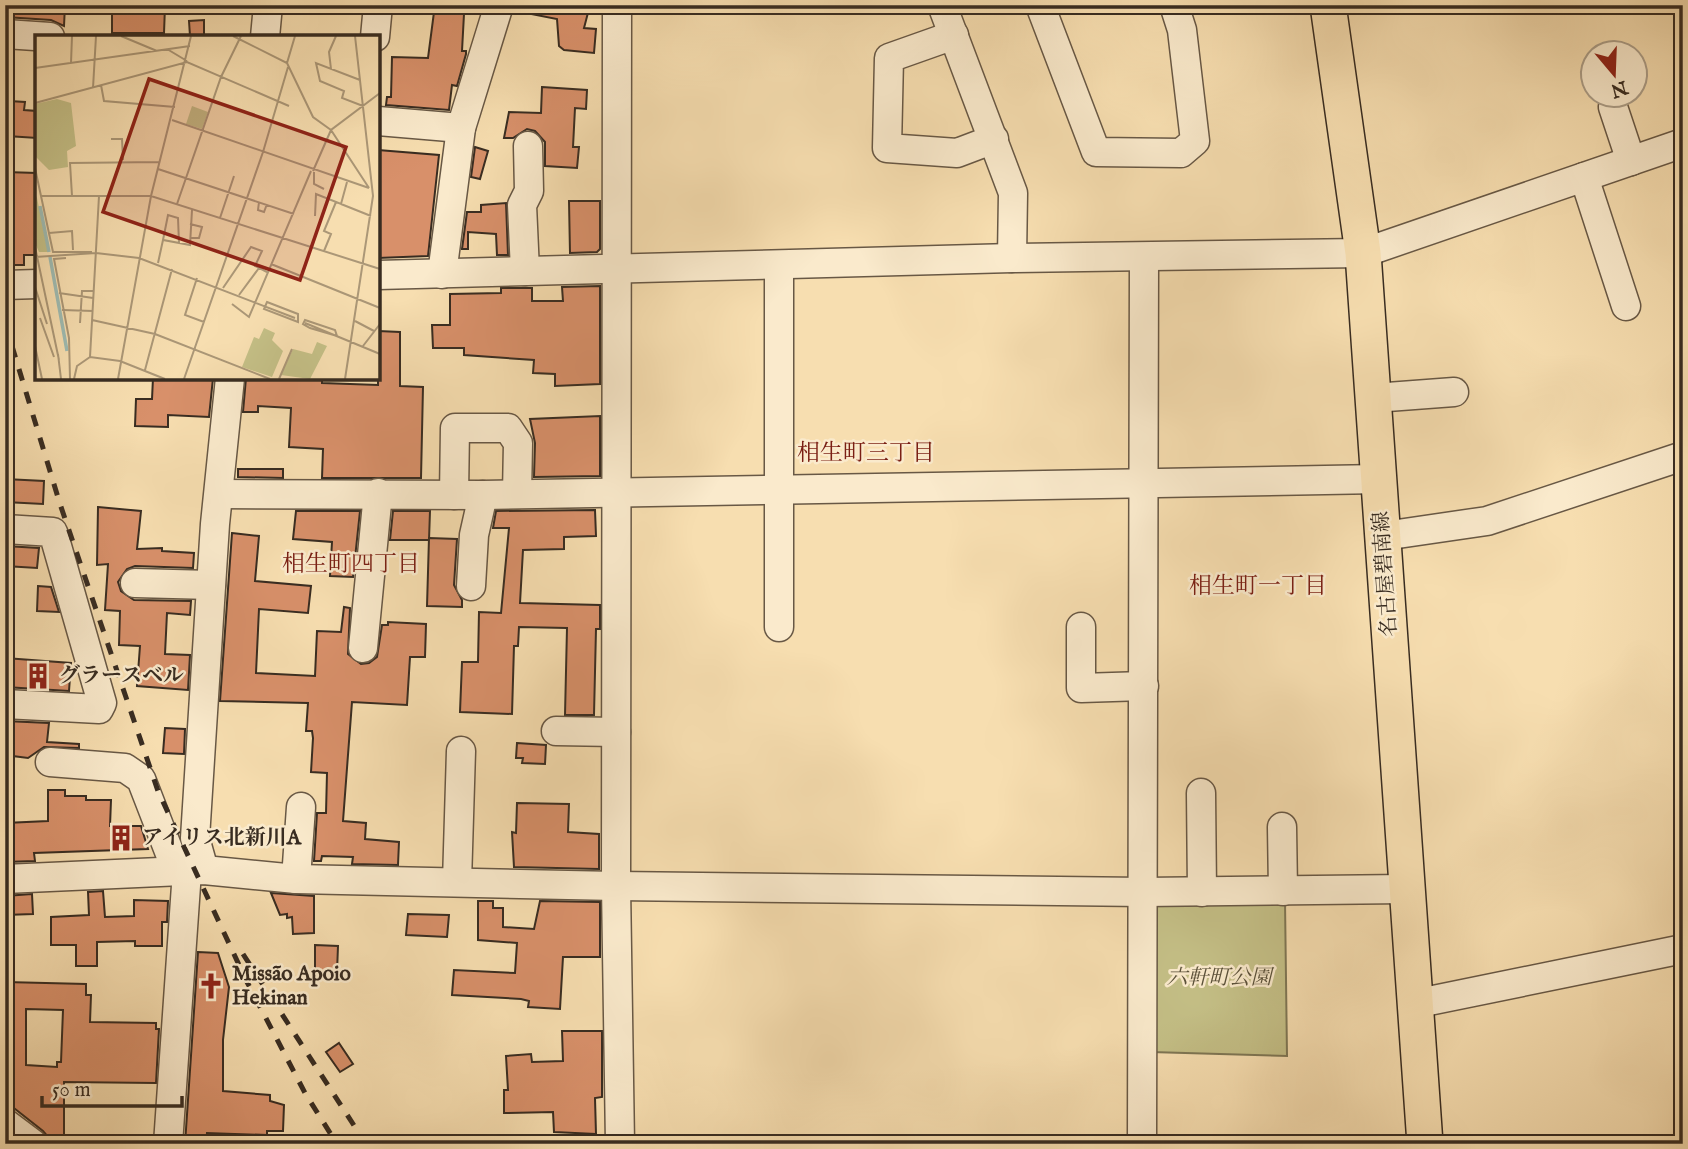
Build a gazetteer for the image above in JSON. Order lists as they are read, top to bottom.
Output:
{
  "streets": {
    "main road": ["名古屋碧南線"]
  },
  "districts": ["相生町三丁目", "相生町四丁目", "相生町一丁目"],
  "parks": ["六軒町公園"],
  "places": {
    "building": ["グラースベル", "アイリス北新川A"],
    "church": ["Missão Apoio Hekinan"]
  },
  "scale_bar": "50 m",
  "north": "bottom"
}
